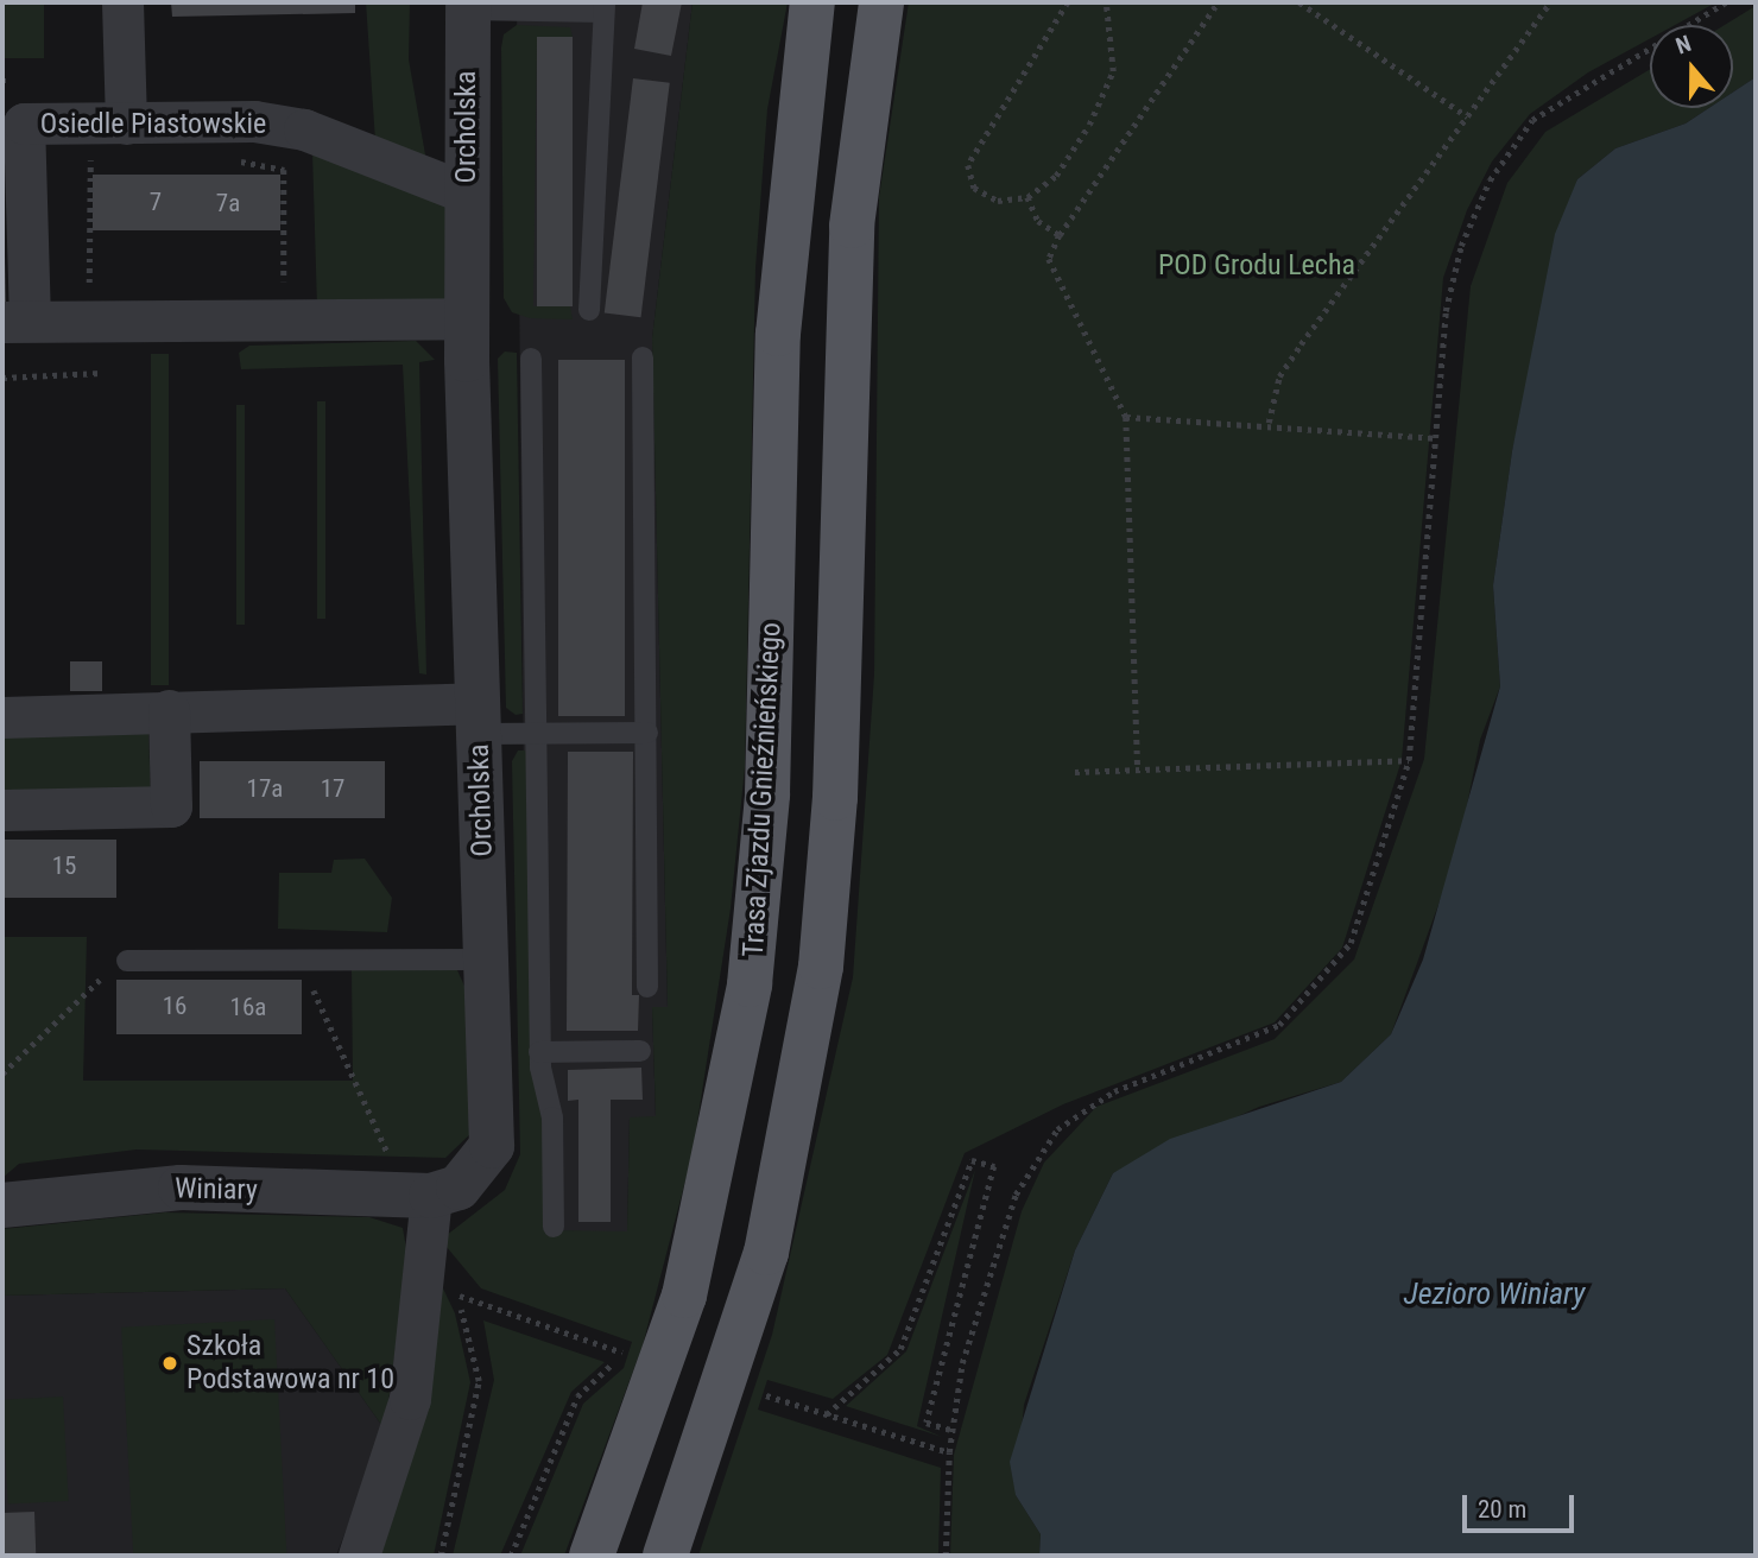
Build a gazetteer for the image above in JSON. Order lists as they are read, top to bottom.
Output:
{
  "streets": {
    "main road": ["Trasa Zjazdu Gnieźnieńskiego"],
    "street": ["Osiedle Piastowskie", "Orcholska", "Winiary"]
  },
  "crossings": [
    ["Osiedle Piastowskie", "Orcholska"],
    ["Orcholska", "Winiary"]
  ],
  "water": ["Jezioro Winiary"],
  "parks": ["POD Grodu Lecha"],
  "places": ["Szkoła Podstawowa nr 10"],
  "house_numbers": [
    "7",
    "7a",
    "17a",
    "17",
    "15",
    "16",
    "16a"
  ],
  "scale_bar": "20 m",
  "north": "top"
}
